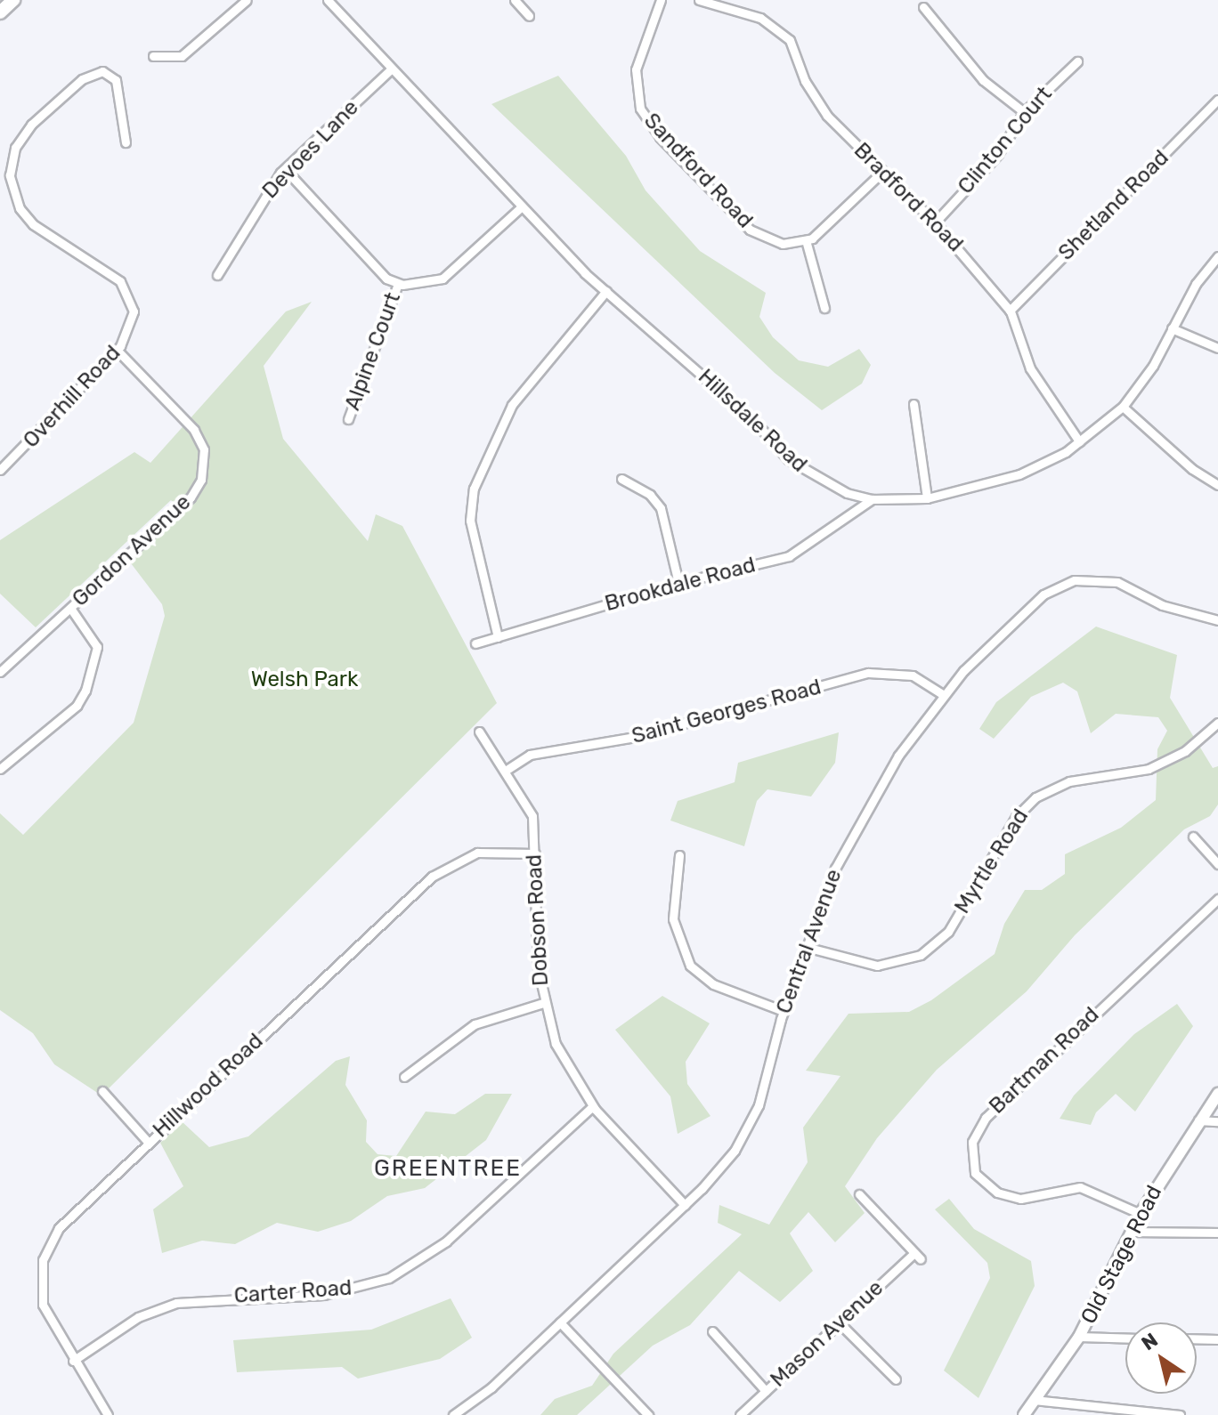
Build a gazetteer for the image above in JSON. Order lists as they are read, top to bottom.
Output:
{
  "streets": {
    "street": [
      "Clinton Court",
      "Devoes Lane",
      "Sandford Road",
      "Bradford Road",
      "Shetland Road",
      "Alpine Court",
      "Overhill Road",
      "Hillsdale Road",
      "Gordon Avenue",
      "Brookdale Road",
      "Saint Georges Road",
      "Myrtle Road",
      "Dobson Road",
      "Central Avenue",
      "Bartman Road",
      "Hillwood Road",
      "Old Stage Road",
      "Carter Road",
      "Mason Avenue"
    ]
  },
  "crossings": [
    ["Clinton Court", "Bradford Road"],
    ["Devoes Lane", "Hillsdale Road"],
    ["Bradford Road", "Shetland Road"],
    ["Bradford Road", "Hillsdale Road"],
    ["Overhill Road", "Gordon Avenue"],
    ["Hillsdale Road", "Brookdale Road"],
    ["Saint Georges Road", "Dobson Road"],
    ["Saint Georges Road", "Central Avenue"],
    ["Myrtle Road", "Central Avenue"],
    ["Dobson Road", "Central Avenue"],
    ["Dobson Road", "Hillwood Road"],
    ["Dobson Road", "Carter Road"],
    ["Bartman Road", "Old Stage Road"],
    ["Hillwood Road", "Carter Road"]
  ],
  "districts": ["GREENTREE"],
  "parks": ["Welsh Park"],
  "north": "top left"
}
